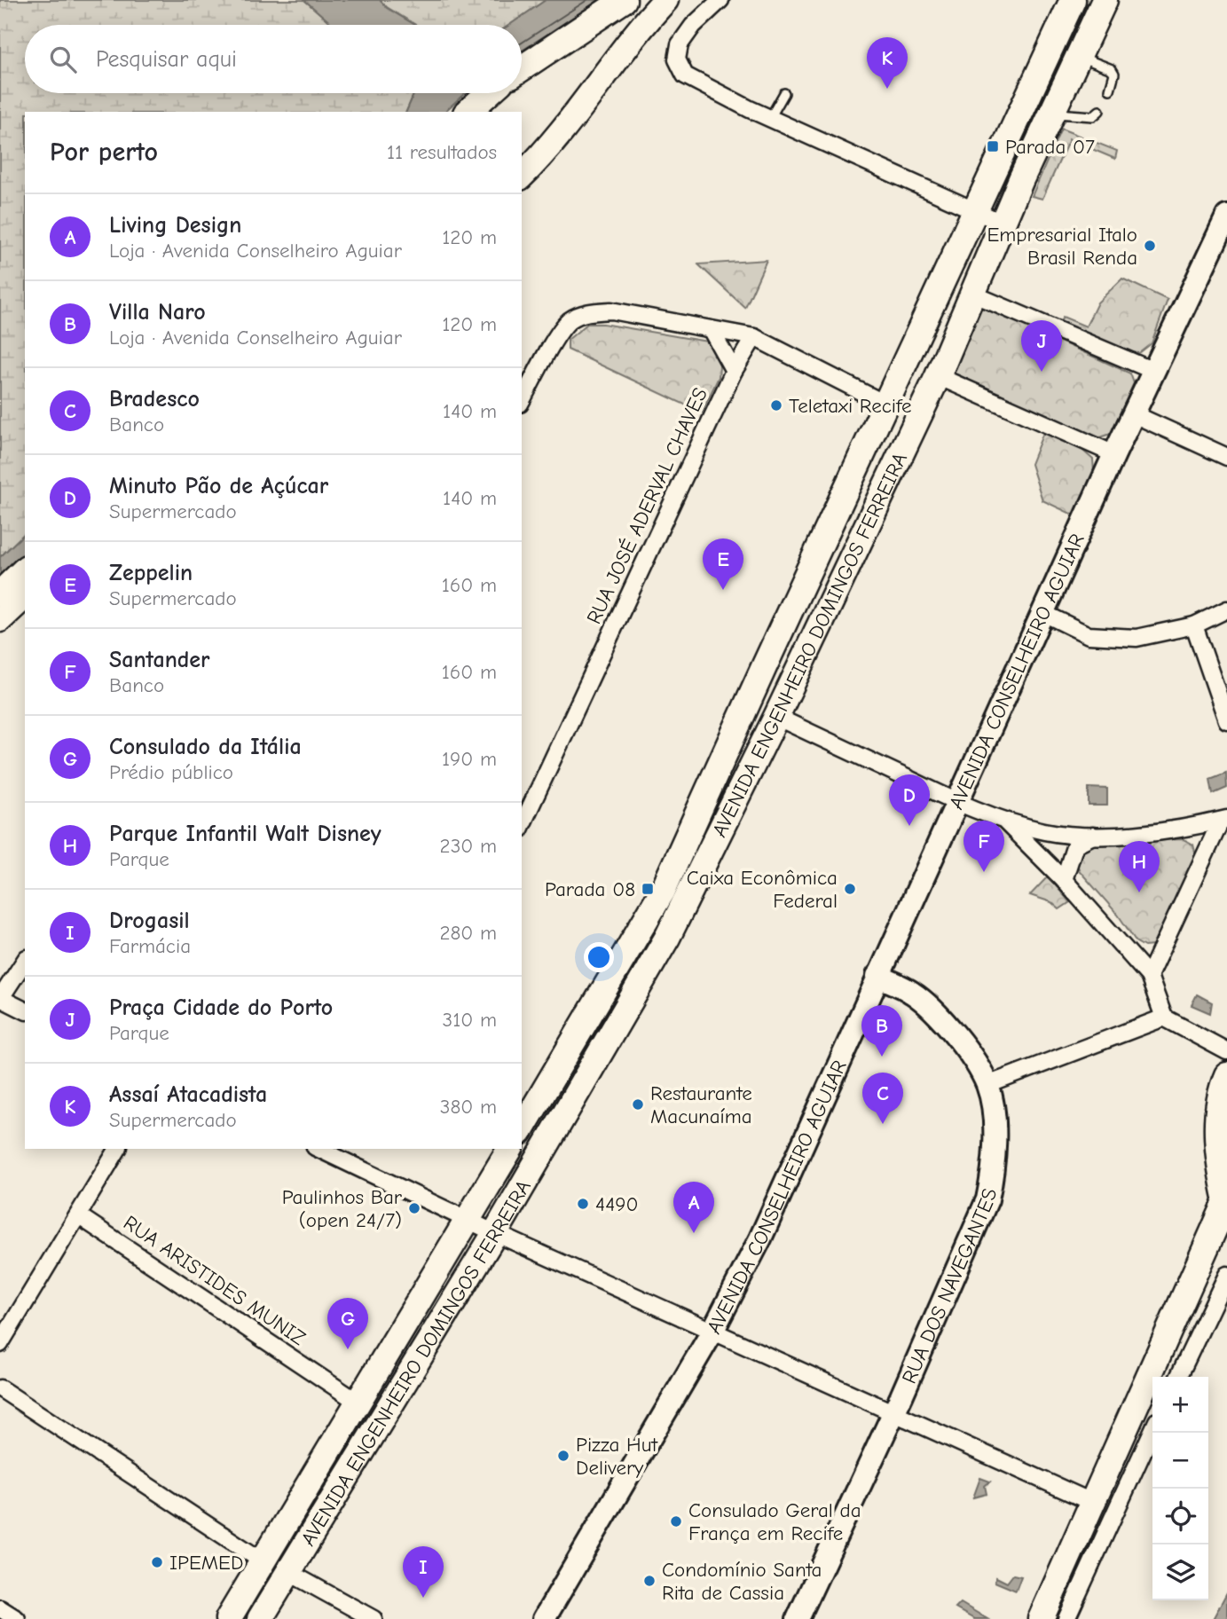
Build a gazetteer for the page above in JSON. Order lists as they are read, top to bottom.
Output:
{
  "streets": {
    "main road": ["AVENIDA ENGENHEIRO DOMINGOS FERREIRA", "AVENIDA CONSELHEIRO AGUIAR", "RUA DOS NAVEGANTES"],
    "street": ["RUA JOSÉ ADERVAL CHAVES", "RUA ARISTIDES MUNIZ"]
  },
  "crossings": [
    ["AVENIDA ENGENHEIRO DOMINGOS FERREIRA", "RUA ARISTIDES MUNIZ"],
    ["AVENIDA CONSELHEIRO AGUIAR", "RUA DOS NAVEGANTES"]
  ],
  "places": {
    "transit": ["Parada 07", "Parada 08"],
    "other": [
      "Empresarial Italo Brasil Renda",
      "Teletaxi Recife",
      "Caixa Econômica Federal",
      "Restaurante Macunaíma",
      "4490",
      "Paulinhos Bar (open 24/7)",
      "Pizza Hut Delivery",
      "Consulado Geral da França em Recife",
      "IPEMED",
      "Condomínio Santa Rita de Cassia"
    ]
  },
  "page": {
    "search": "Pesquisar aqui",
    "pins": [
      "K",
      "J",
      "E",
      "D",
      "F",
      "H",
      "B",
      "C",
      "A",
      "G",
      "I"
    ],
    "heading": ["Por perto", "11 resultados"],
    "list": [
      {
        "mark": "A",
        "name": "Living Design",
        "note": "Loja · Avenida Conselheiro Aguiar",
        "value": "120 m"
      },
      {
        "mark": "B",
        "name": "Villa Naro",
        "note": "Loja · Avenida Conselheiro Aguiar",
        "value": "120 m"
      },
      {
        "mark": "C",
        "name": "Bradesco",
        "note": "Banco",
        "value": "140 m"
      },
      {
        "mark": "D",
        "name": "Minuto Pão de Açúcar",
        "note": "Supermercado",
        "value": "140 m"
      },
      {
        "mark": "E",
        "name": "Zeppelin",
        "note": "Supermercado",
        "value": "160 m"
      },
      {
        "mark": "F",
        "name": "Santander",
        "note": "Banco",
        "value": "160 m"
      },
      {
        "mark": "G",
        "name": "Consulado da Itália",
        "note": "Prédio público",
        "value": "190 m"
      },
      {
        "mark": "H",
        "name": "Parque Infantil Walt Disney",
        "note": "Parque",
        "value": "230 m"
      },
      {
        "mark": "I",
        "name": "Drogasil",
        "note": "Farmácia",
        "value": "280 m"
      },
      {
        "mark": "J",
        "name": "Praça Cidade do Porto",
        "note": "Parque",
        "value": "310 m"
      },
      {
        "mark": "K",
        "name": "Assaí Atacadista",
        "note": "Supermercado",
        "value": "380 m"
      }
    ],
    "map_buttons": ["+", "−"]
  }
}
